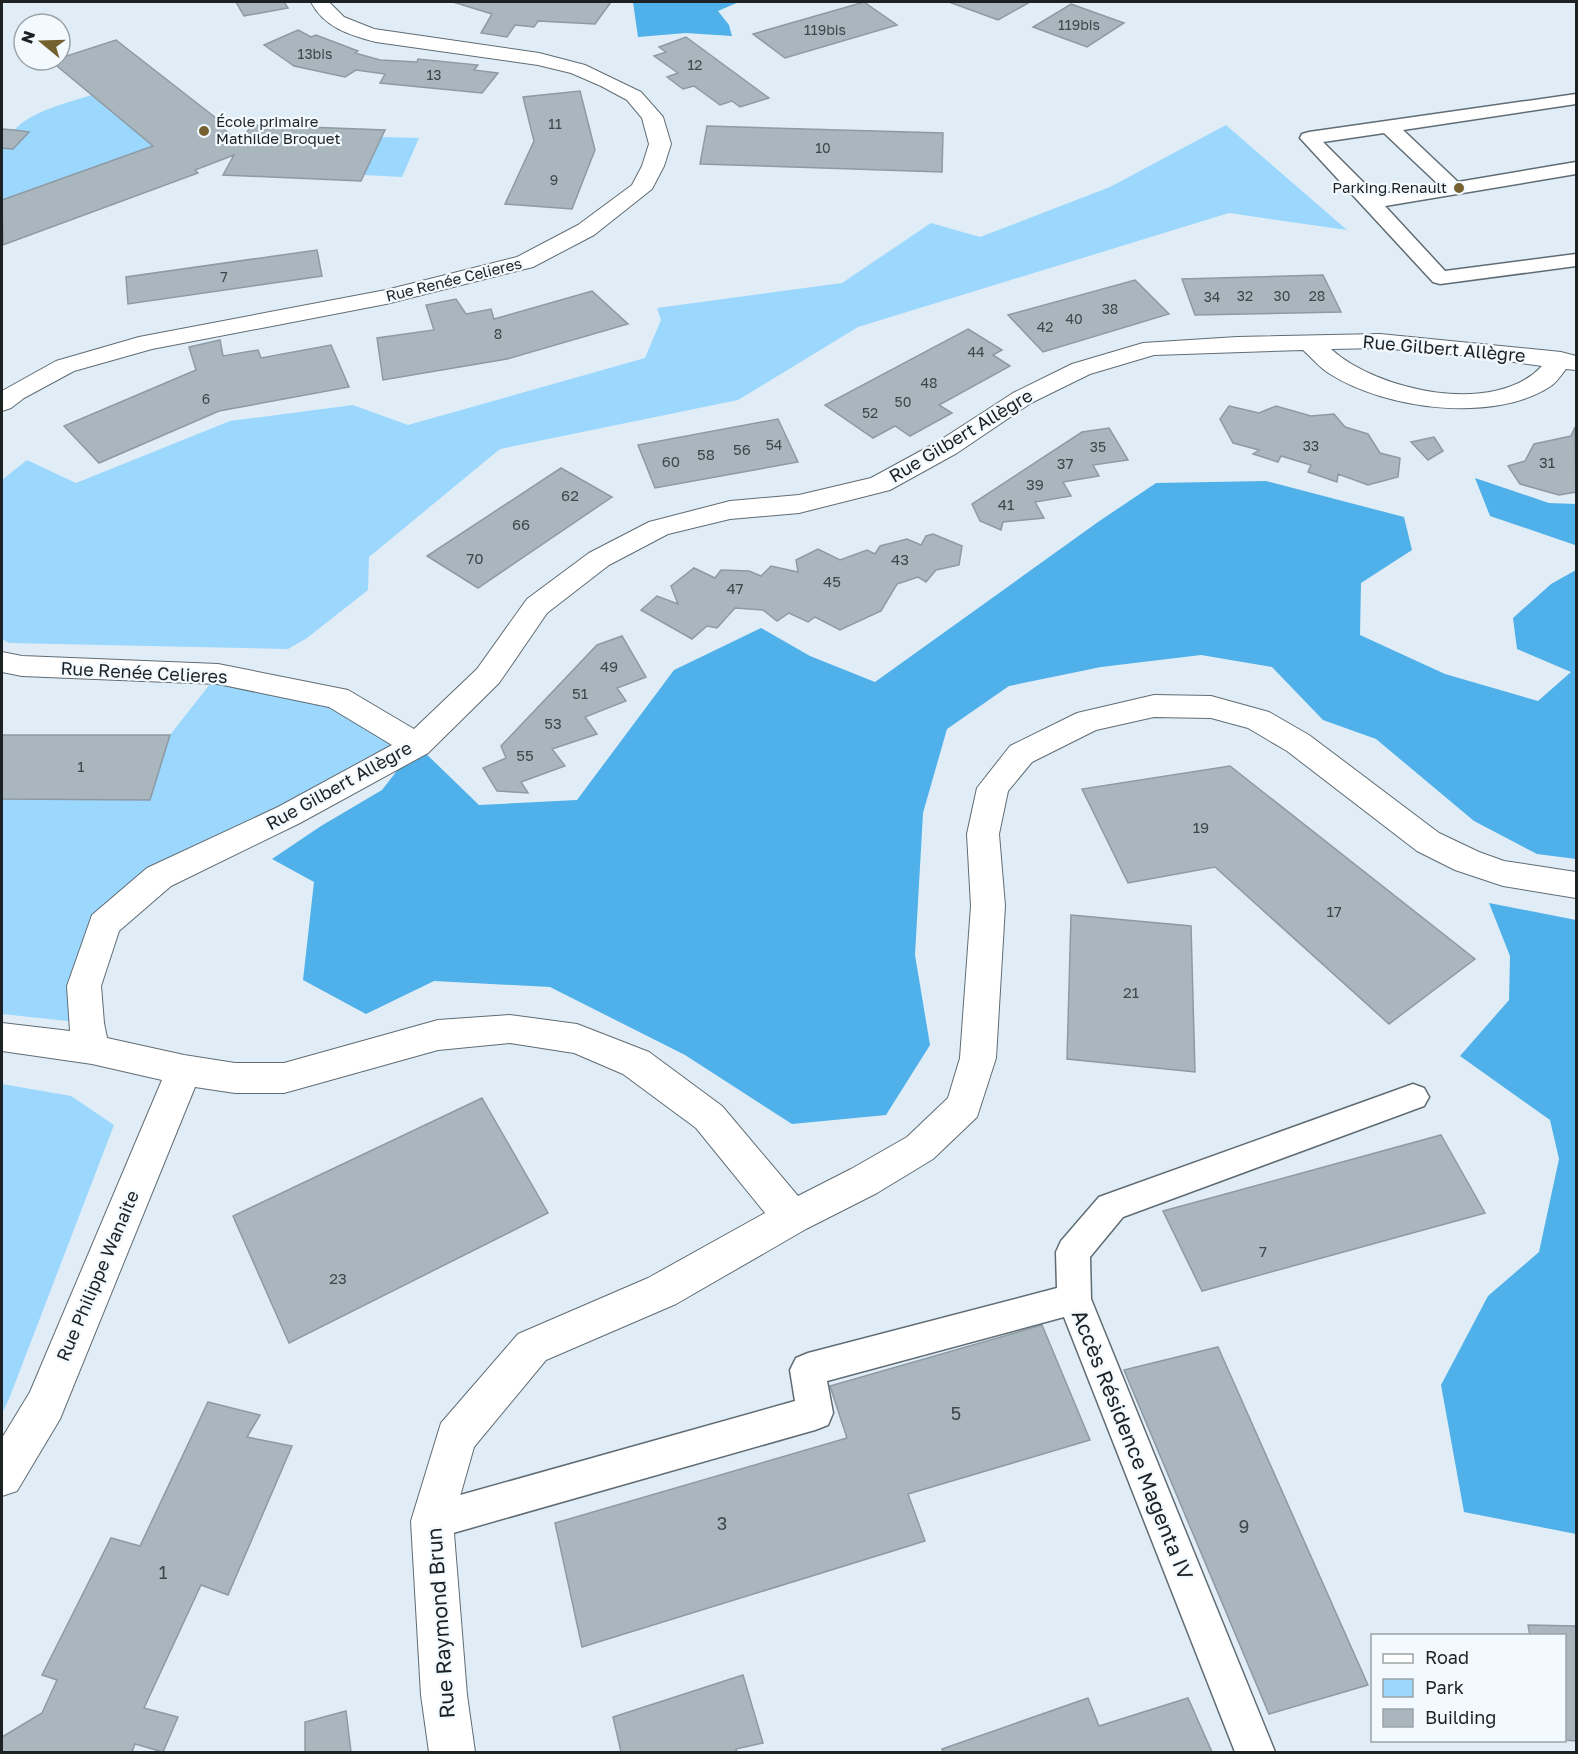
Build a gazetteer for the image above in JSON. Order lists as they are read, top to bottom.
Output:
{
  "streets": {
    "street": [
      "Rue Renée Celieres",
      "Rue Gilbert Allègre",
      "Rue Philippe Wanaite",
      "Rue Raymond Brun"
    ],
    "lane": ["Accès Résidence Magenta IV"]
  },
  "crossings": [
    ["Rue Renée Celieres", "Rue Gilbert Allègre"]
  ],
  "places": ["École primaire Mathilde Broquet", "Parking Renault"],
  "house_numbers": [
    "119bis",
    "119bis",
    "13bis",
    "12",
    "13",
    "11",
    "10",
    "9",
    "7",
    "32",
    "30",
    "28",
    "34",
    "38",
    "40",
    "42",
    "8",
    "44",
    "48",
    "6",
    "50",
    "52",
    "54",
    "33",
    "35",
    "56",
    "58",
    "60",
    "31",
    "37",
    "39",
    "62",
    "41",
    "66",
    "70",
    "43",
    "45",
    "47",
    "49",
    "51",
    "53",
    "55",
    "1",
    "19",
    "17",
    "21",
    "7",
    "23",
    "5",
    "3",
    "9",
    "1"
  ],
  "legend": ["Road", "Park", "Building"],
  "north": "left"
}
